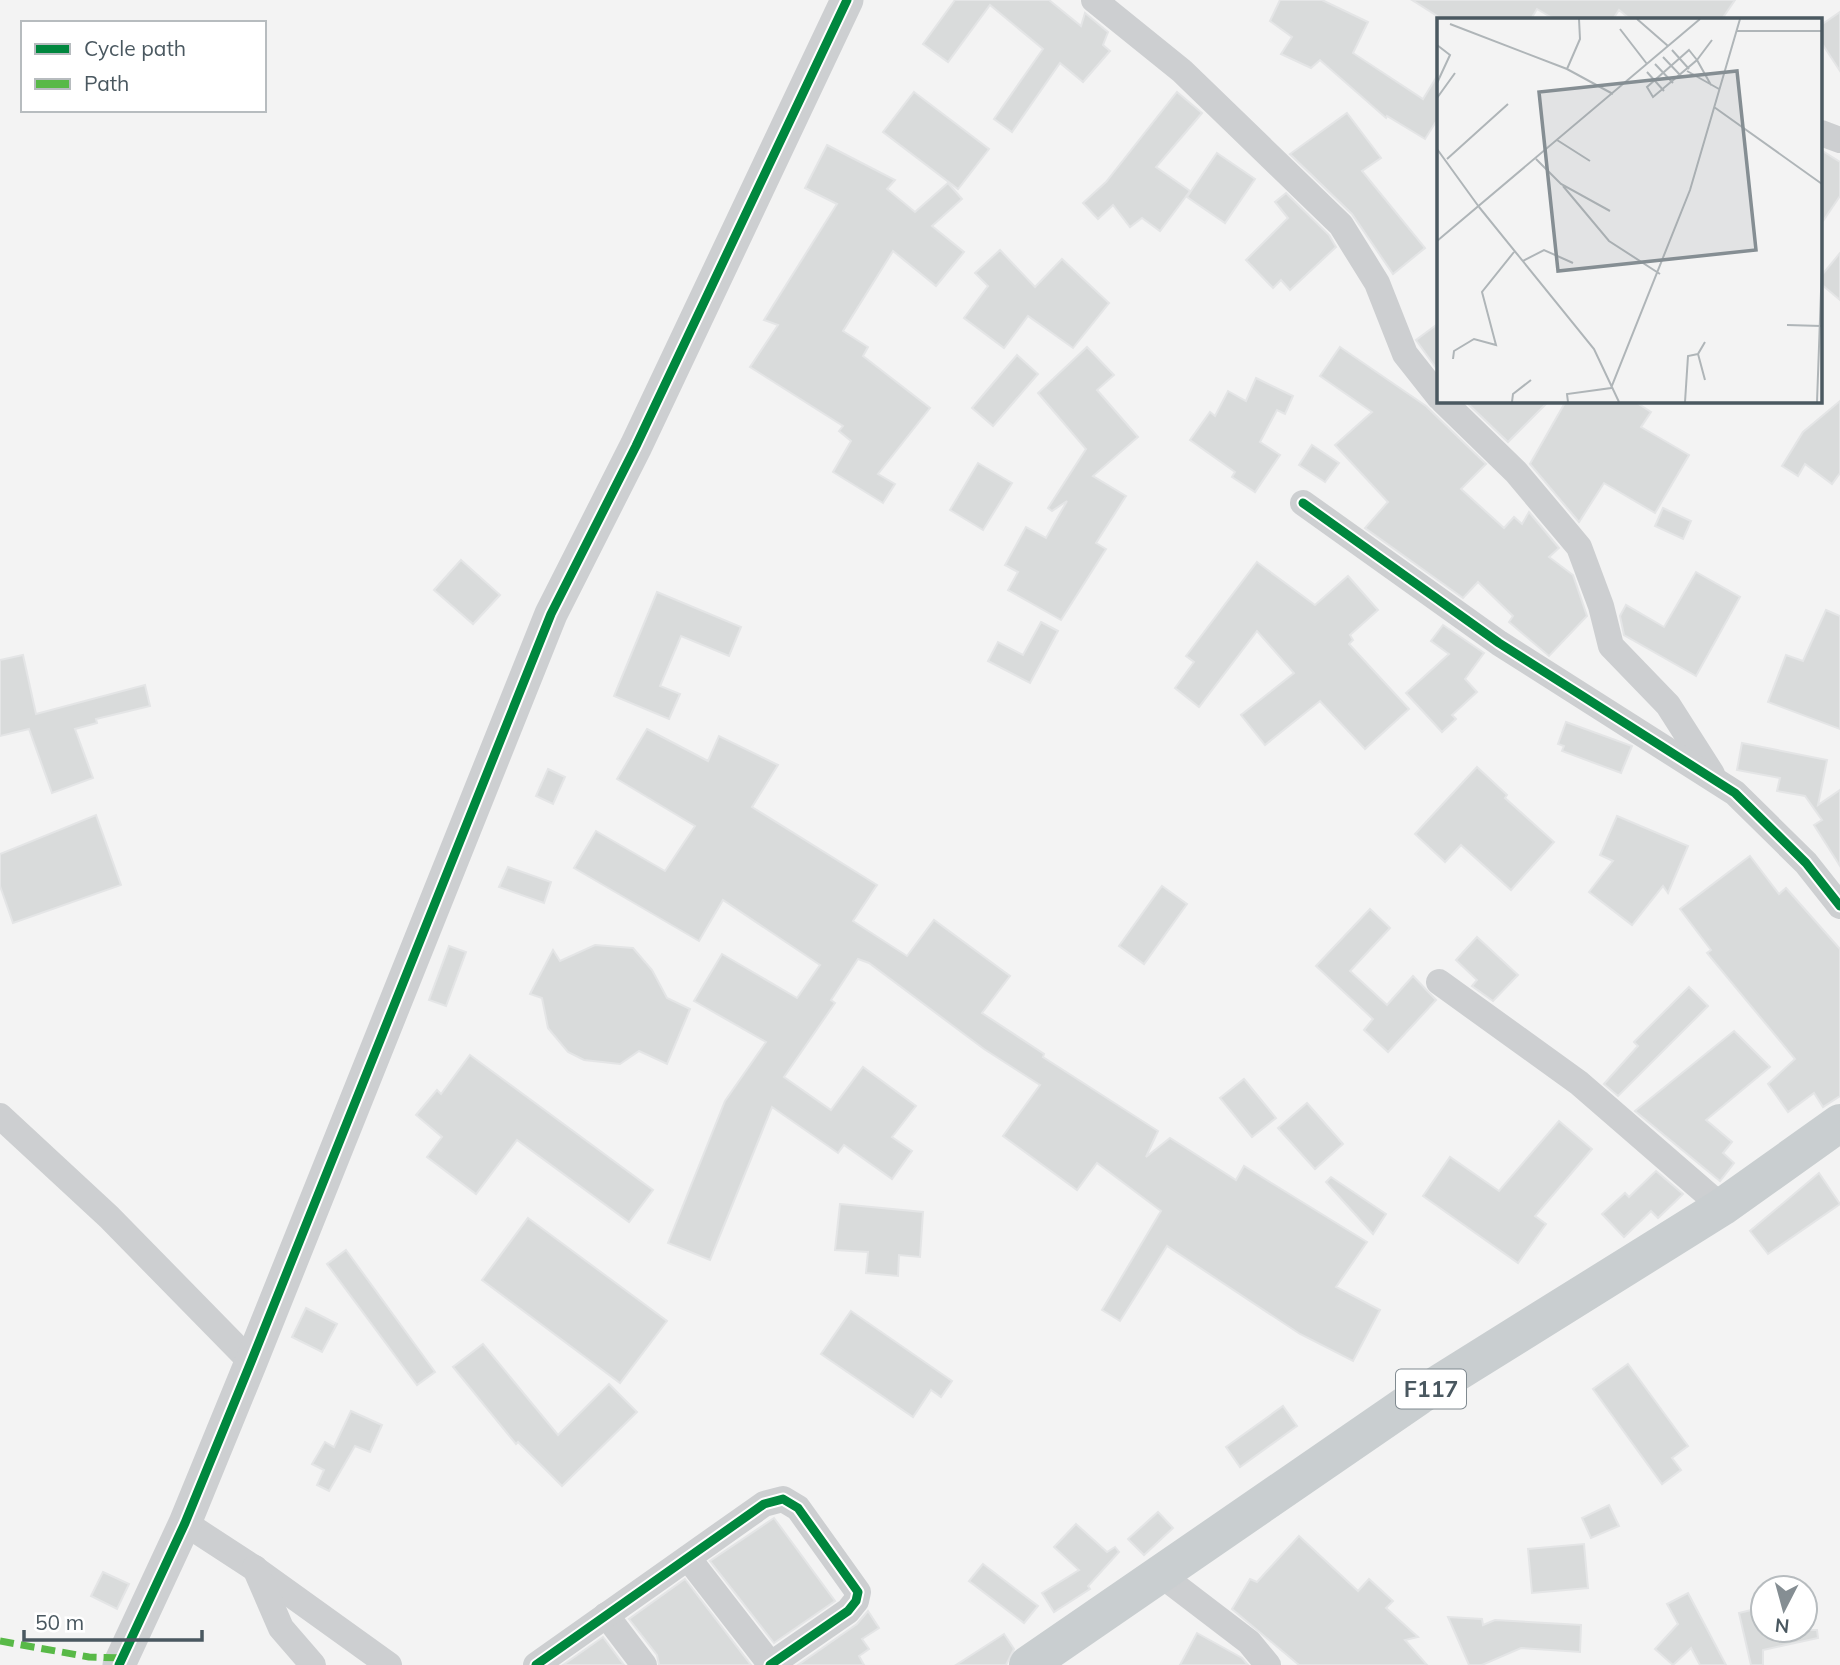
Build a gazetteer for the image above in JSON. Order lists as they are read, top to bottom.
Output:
{
  "streets": {
    "main road": ["F117"]
  },
  "legend": ["Cycle path", "Path"],
  "scale_bar": "50 m",
  "north": "bottom"
}
